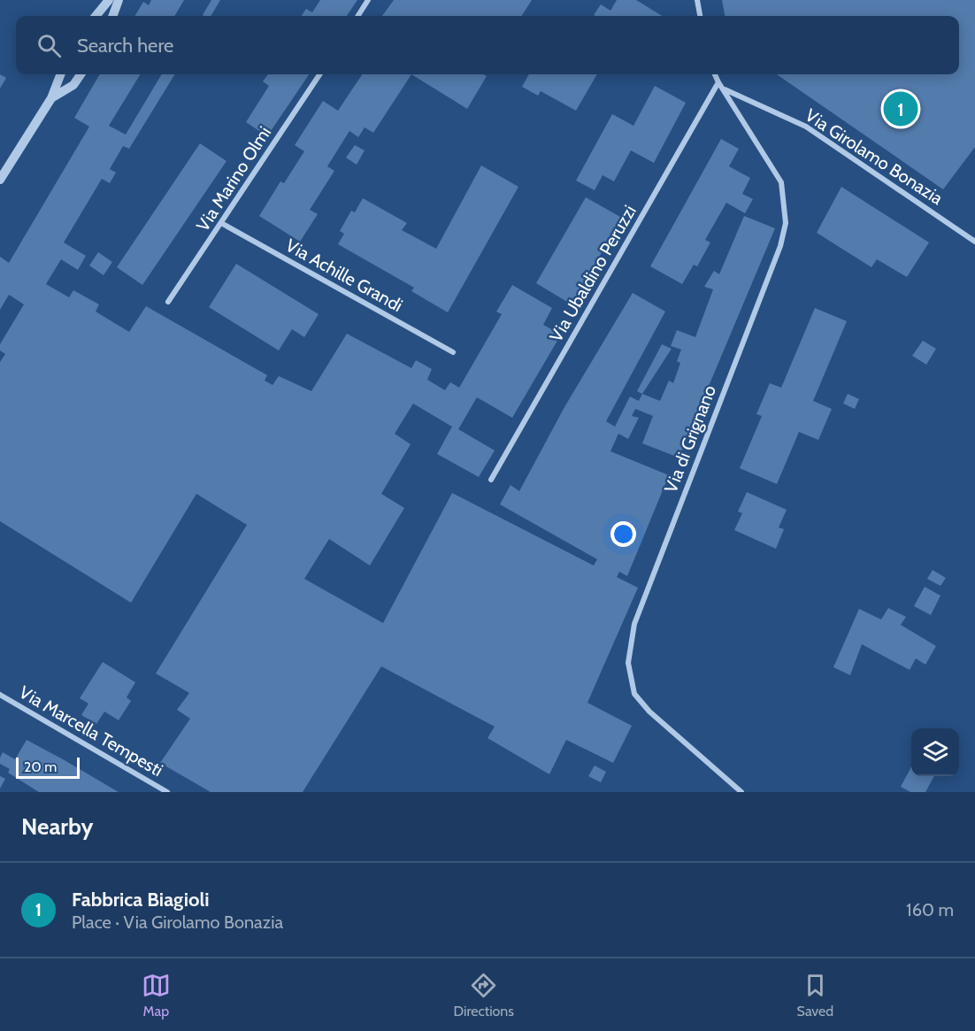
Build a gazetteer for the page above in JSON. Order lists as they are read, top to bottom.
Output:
{
  "streets": {
    "street": [
      "Via Girolamo Bonazia",
      "Via Marino Olmi",
      "Via Ubaldino Peruzzi",
      "Via Achille Grandi",
      "Via di Grignano",
      "Via Marcella Tempesti"
    ]
  },
  "crossings": [
    ["Via Girolamo Bonazia", "Via di Grignano"],
    ["Via Marino Olmi", "Via Achille Grandi"],
    ["Via Ubaldino Peruzzi", "Via di Grignano"]
  ],
  "scale_bar": "20 m",
  "page": {
    "search": "Search here",
    "pins": "1",
    "scale": "20 m",
    "heading": "Nearby",
    "list": [
      {
        "mark": "1",
        "name": "Fabbrica Biagioli",
        "note": "Place · Via Girolamo Bonazia",
        "value": "160 m"
      }
    ],
    "nav": ["Map", "Directions", "Saved"]
  }
}
